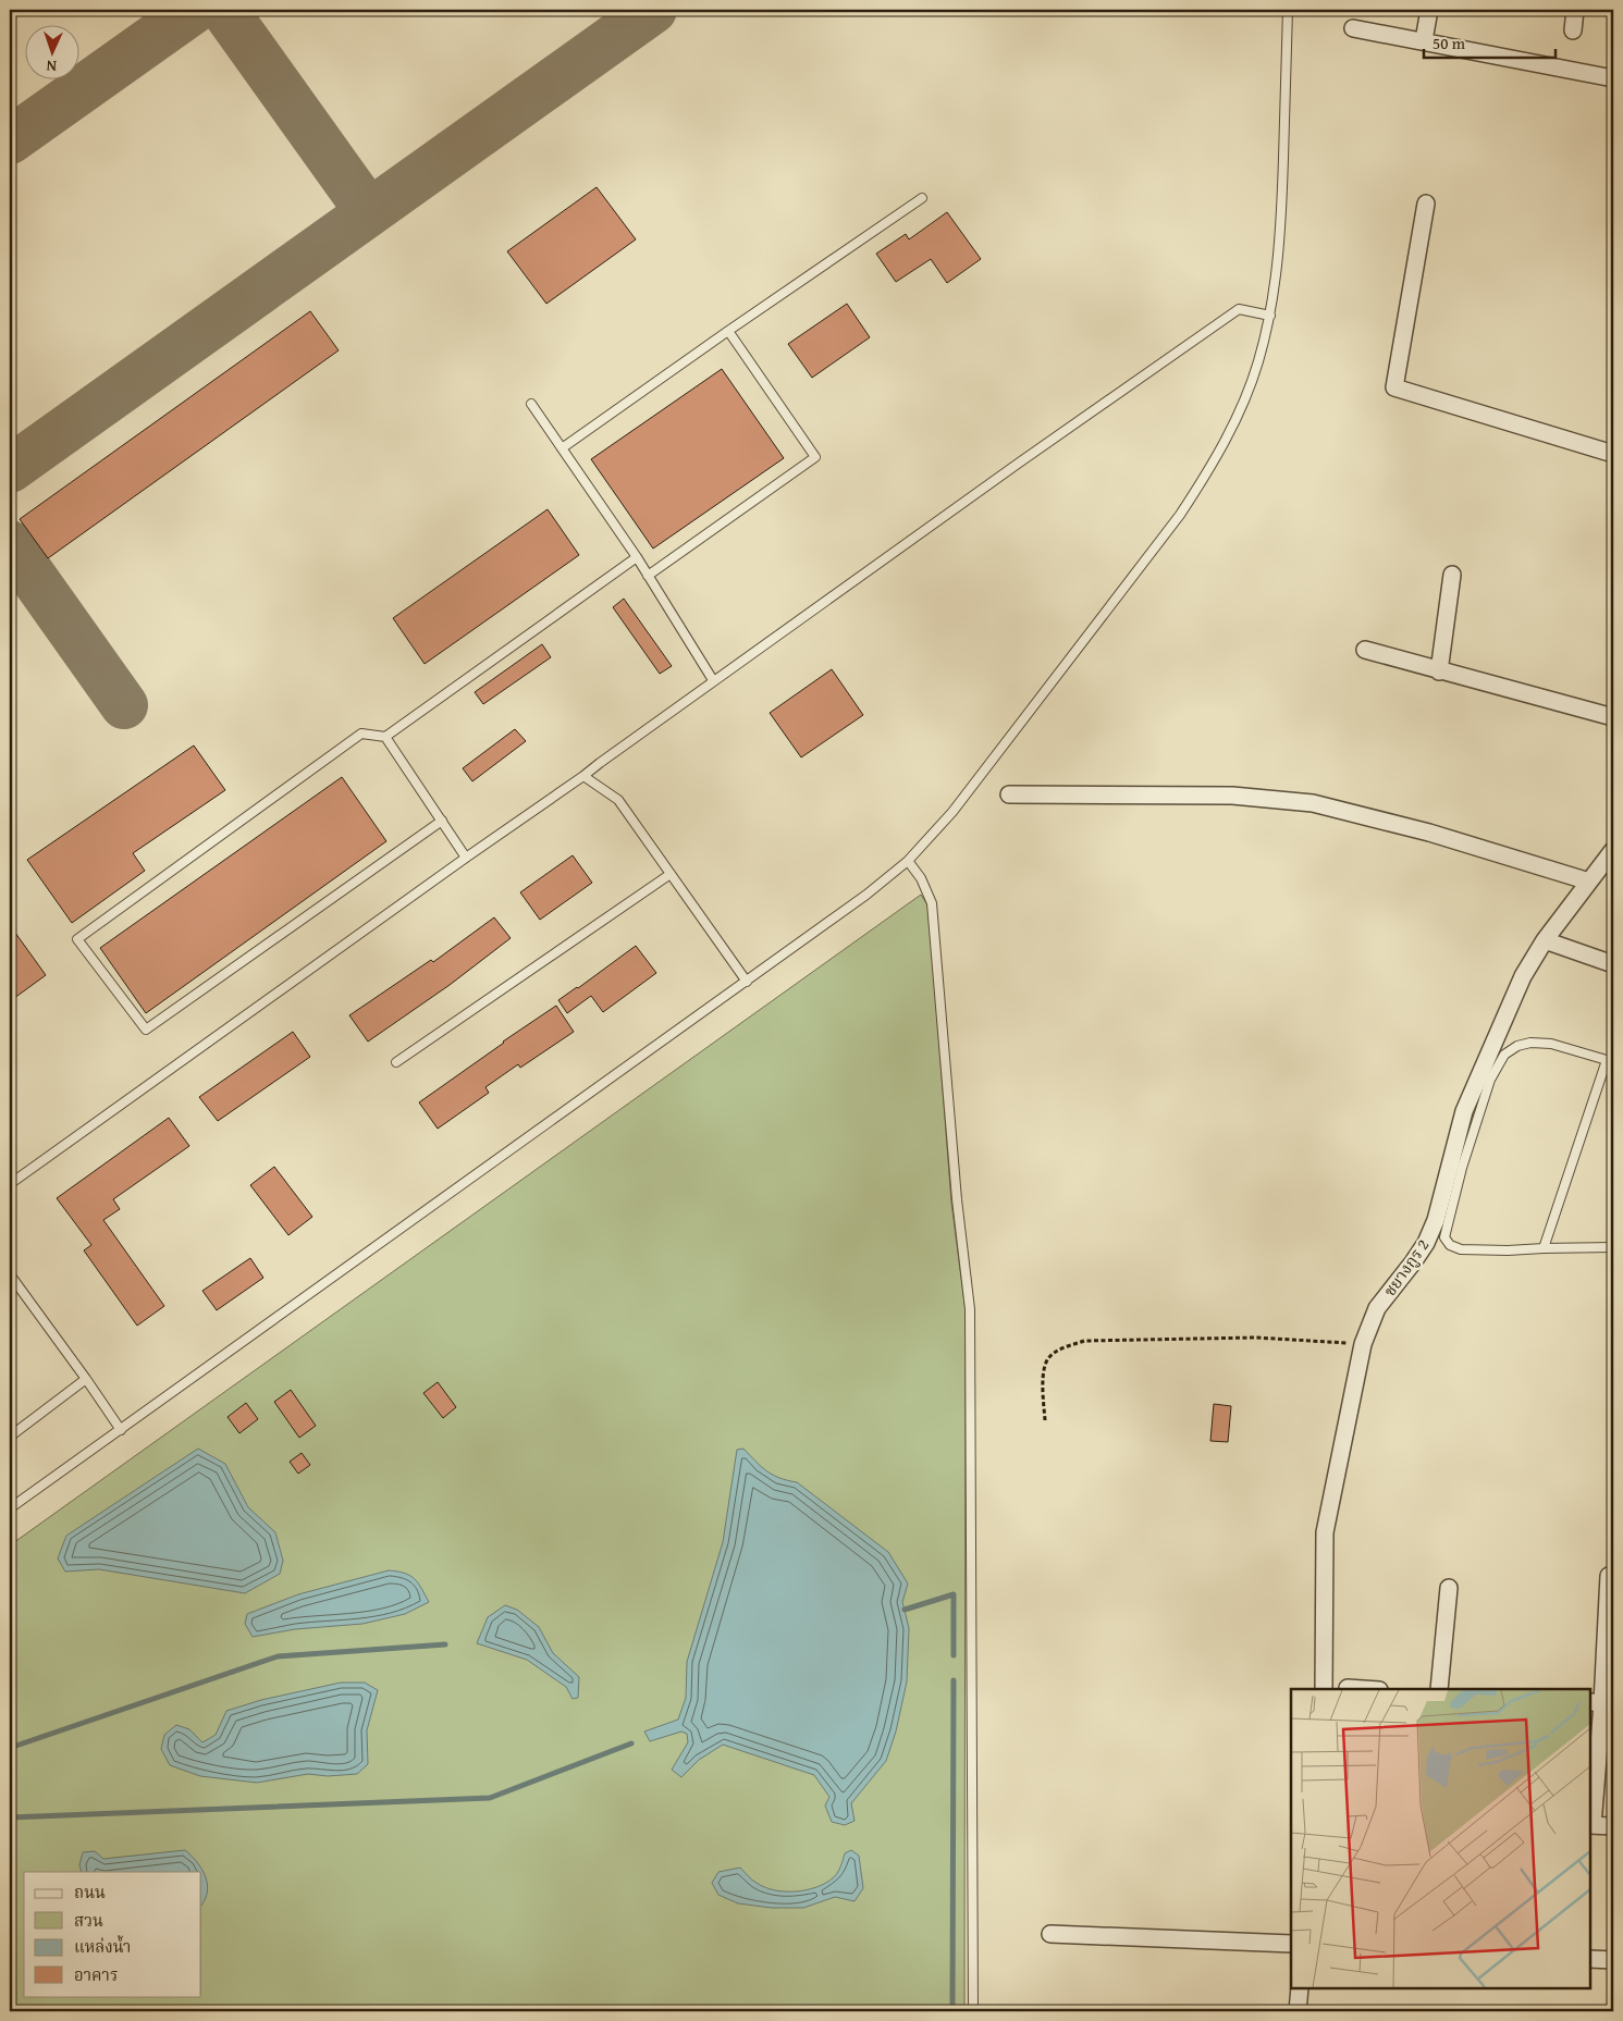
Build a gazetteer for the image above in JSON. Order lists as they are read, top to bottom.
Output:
{
  "streets": {
    "street": ["ชยางกูร 2"]
  },
  "legend": [
    "ถนน",
    "สวน",
    "แหล่งน้ำ",
    "อาคาร"
  ],
  "scale_bar": "50 m",
  "north": "bottom"
}
